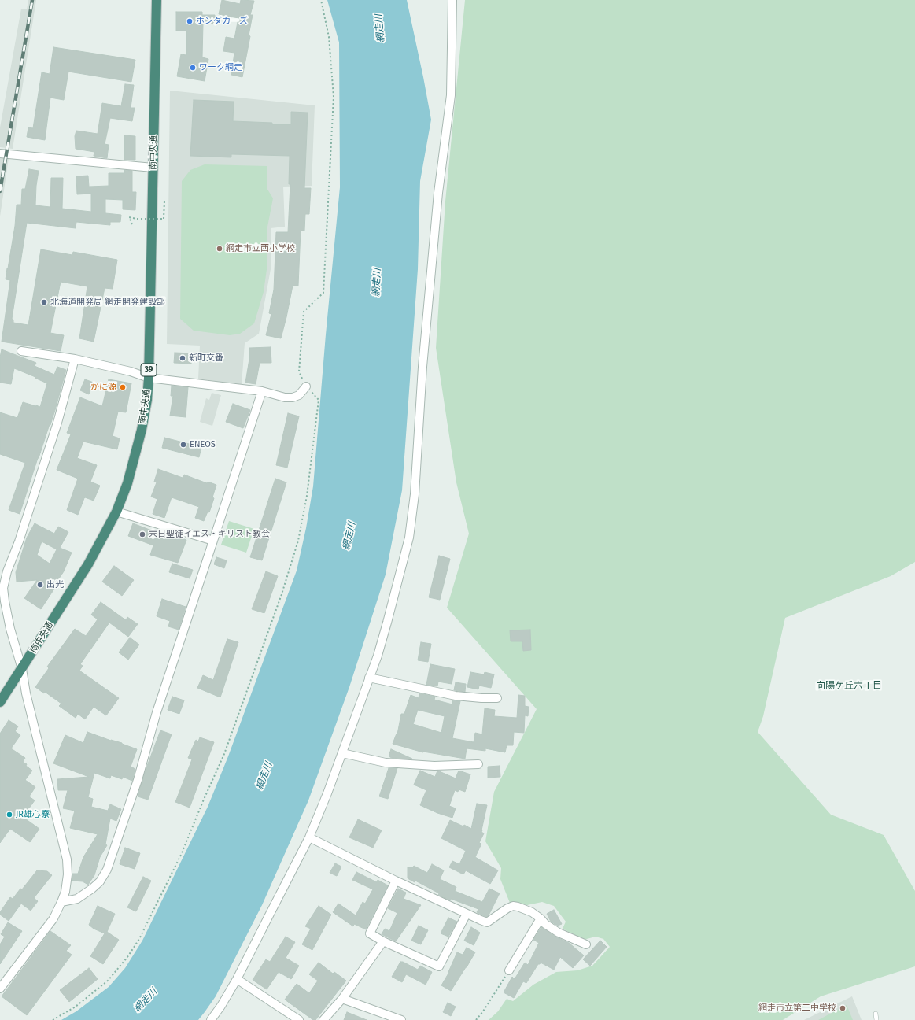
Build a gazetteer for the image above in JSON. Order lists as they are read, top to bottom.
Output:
{
  "streets": {
    "highway": ["南中央通", "39"]
  },
  "districts": ["向陽ケ丘六丁目"],
  "water": ["網走川"],
  "places": [
    "ホンダカーズ",
    "ワーク網走",
    "網走市立西小学校",
    "北海道開発局 網走開発建設部",
    "新町交番",
    "かに源",
    "ENEOS",
    "末日聖徒イエス・キリスト教会",
    "出光",
    "JR雄心寮",
    "網走市立第二中学校"
  ]
}
